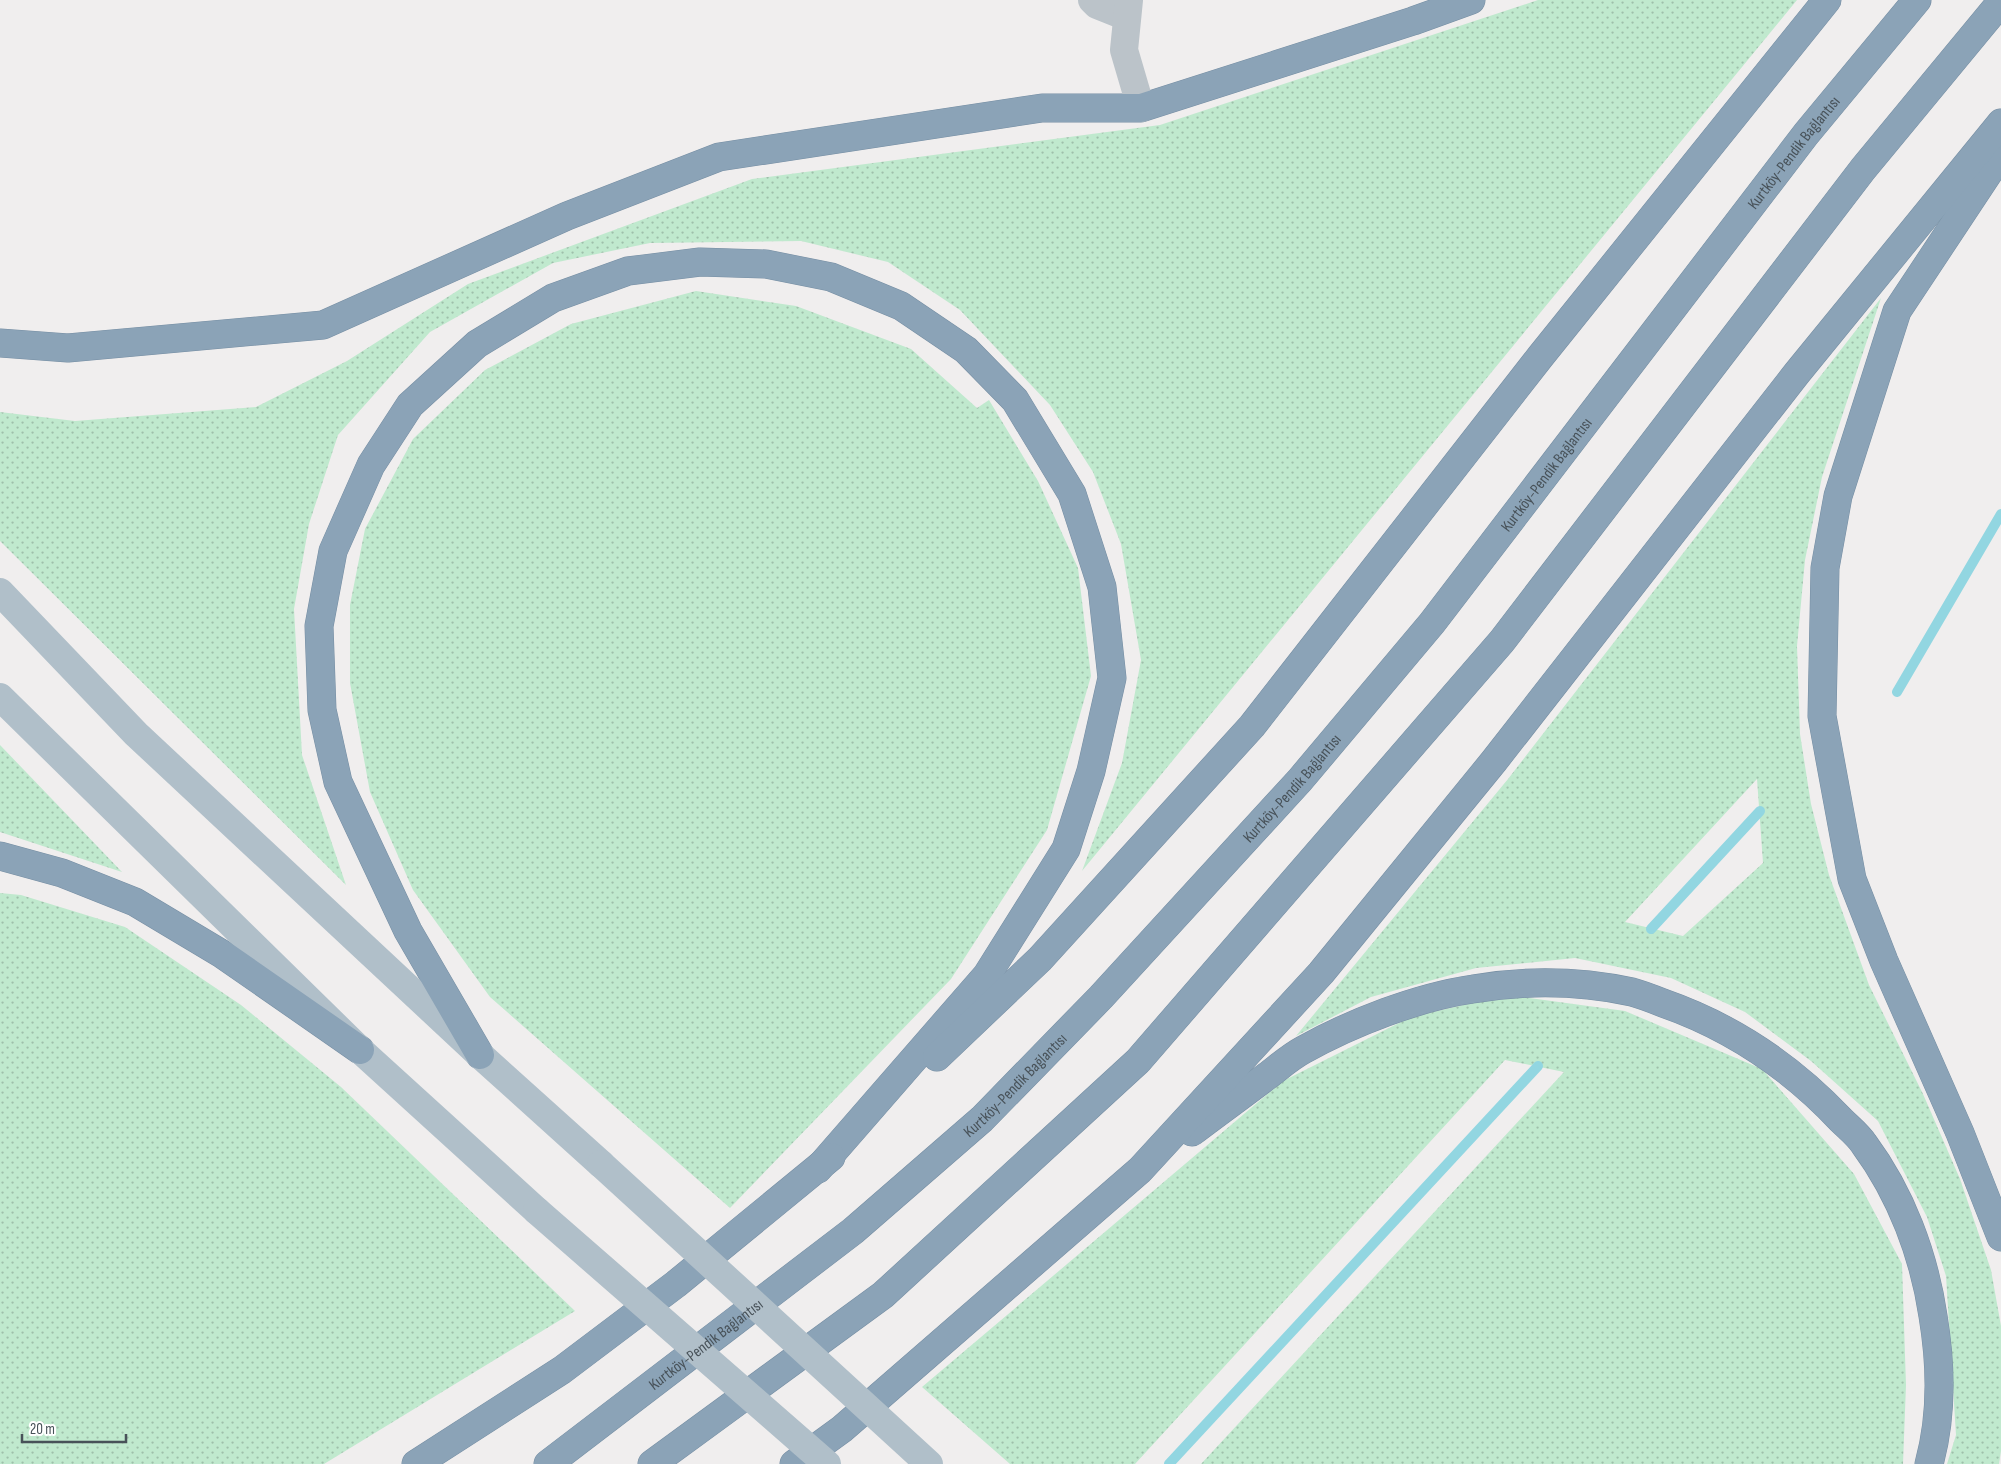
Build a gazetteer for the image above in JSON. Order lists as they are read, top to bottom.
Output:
{
  "streets": {
    "highway": ["Kurtköy-Pendik Bağlantısı"]
  },
  "scale_bar": "20 m"
}
